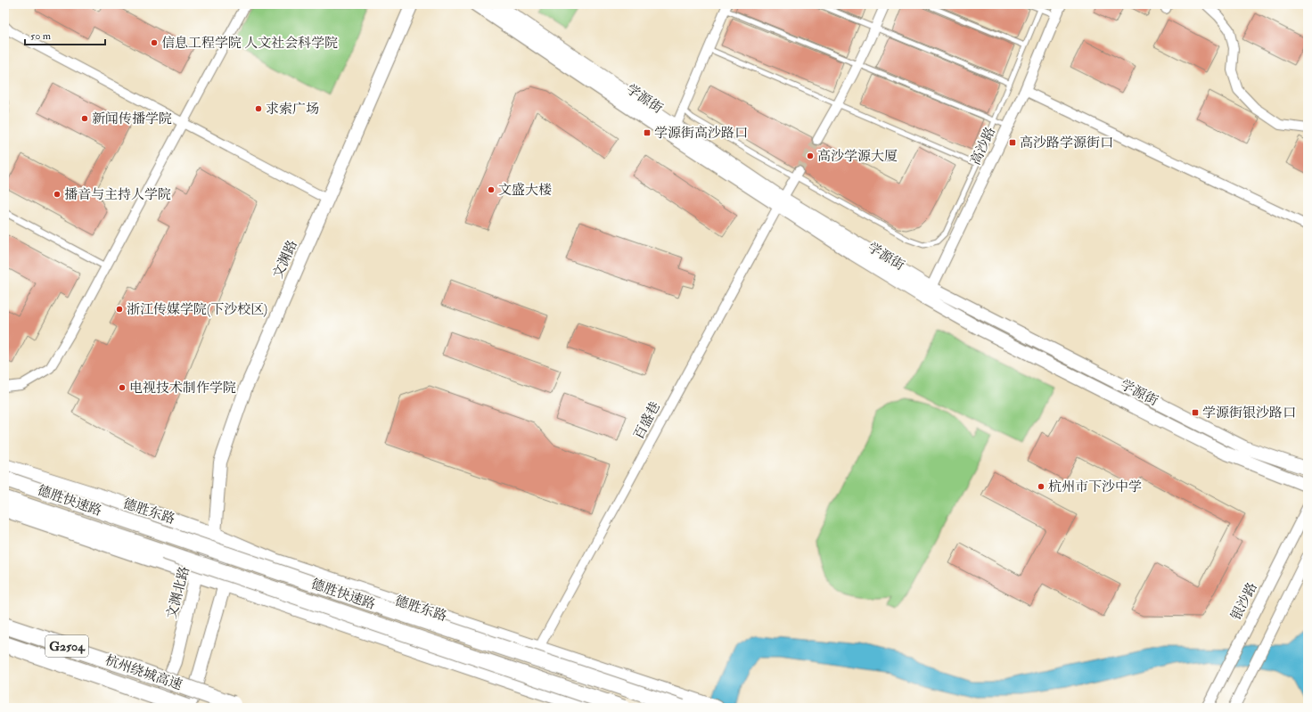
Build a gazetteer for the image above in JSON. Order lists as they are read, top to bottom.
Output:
{
  "streets": {
    "highway": ["德胜快速路", "G2504", "杭州绕城高速"],
    "main road": [
      "学源街",
      "文渊路",
      "德胜东路",
      "文渊北路"
    ],
    "street": ["高沙路", "百盛巷", "银沙路"]
  },
  "crossings": [
    ["学源街", "高沙路"],
    ["学源街", "百盛巷"],
    ["文渊路", "德胜东路"],
    ["文渊路", "文渊北路"],
    ["百盛巷", "德胜东路"],
    ["德胜东路", "文渊北路"]
  ],
  "places": {
    "other": [
      "信息工程学院 人文社会科学院",
      "求索广场",
      "新闻传播学院",
      "高沙学源大厦",
      "文盛大楼",
      "播音与主持人学院",
      "浙江传媒学院(下沙校区)",
      "电视技术制作学院",
      "杭州市下沙中学"
    ],
    "transit": ["学源街高沙路口", "高沙路学源街口", "学源街银沙路口"]
  },
  "scale_bar": "50 m"
}
